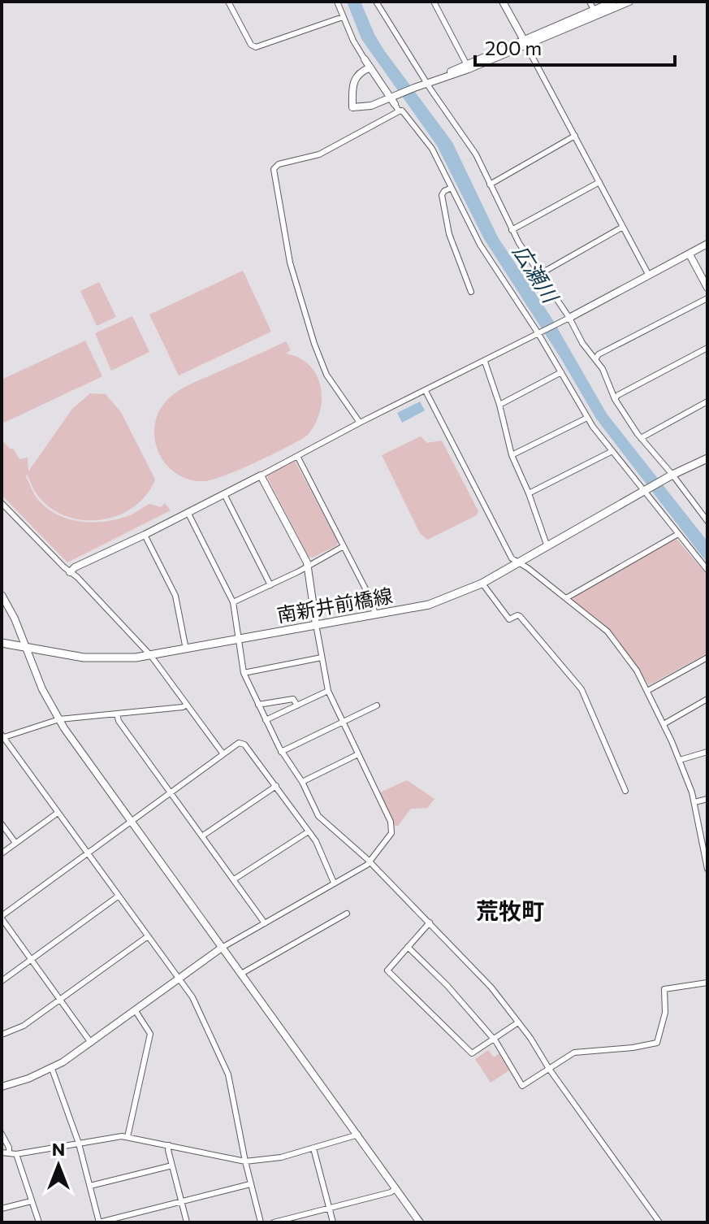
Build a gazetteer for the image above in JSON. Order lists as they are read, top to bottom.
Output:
{
  "streets": {
    "main road": ["南新井前橋線"]
  },
  "districts": ["荒牧町"],
  "water": ["広瀬川"],
  "scale_bar": "200 m",
  "north": "top"
}
